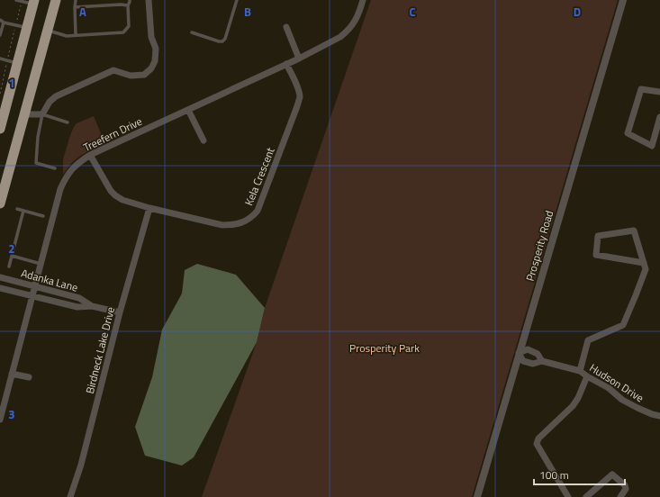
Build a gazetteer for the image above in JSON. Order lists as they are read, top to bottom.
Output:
{
  "streets": {
    "street": [
      "Treefern Drive",
      "Kela Crescent",
      "Prosperity Road",
      "Adanka Lane",
      "Birdneck Lake Drive",
      "Hudson Drive"
    ]
  },
  "crossings": [
    ["Treefern Drive", "Kela Crescent"],
    ["Treefern Drive", "Adanka Lane"],
    ["Kela Crescent", "Birdneck Lake Drive"],
    ["Prosperity Road", "Hudson Drive"],
    ["Adanka Lane", "Birdneck Lake Drive"]
  ],
  "parks": ["Prosperity Park"],
  "scale_bar": "100 m",
  "grid": {
    "columns": [
      "A",
      "B",
      "C",
      "D"
    ],
    "rows": ["1", "2", "3"]
  }
}
